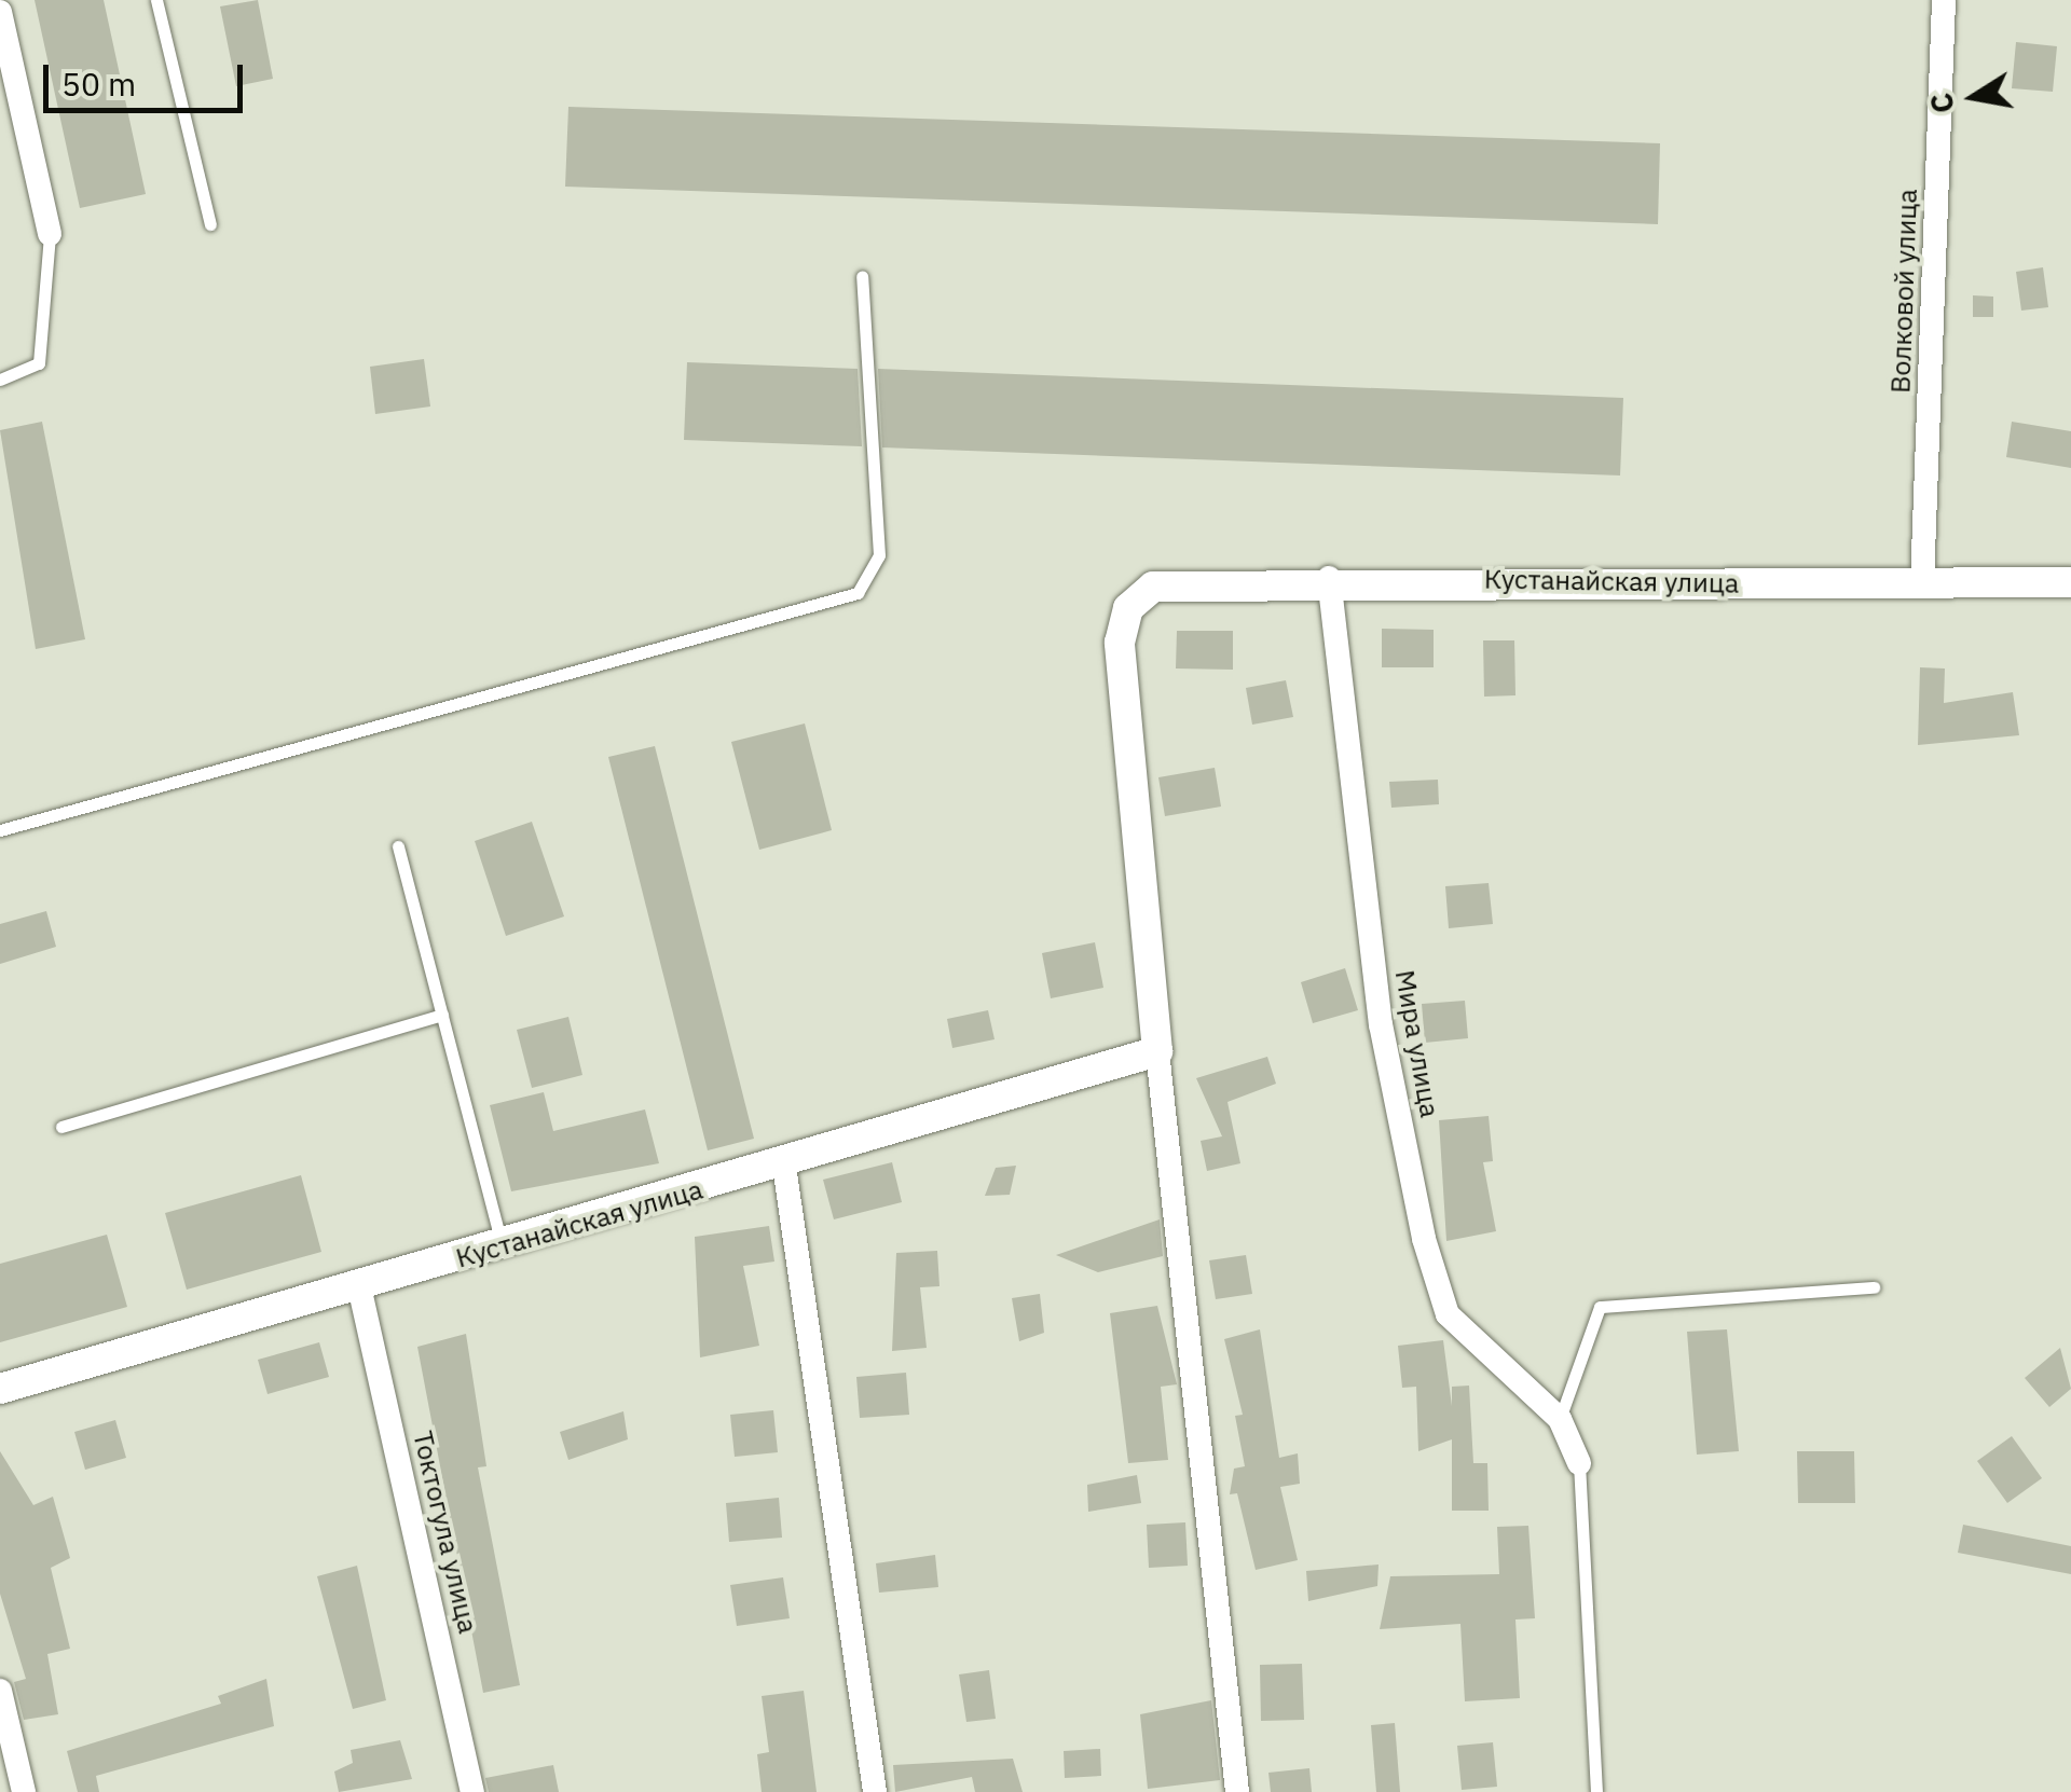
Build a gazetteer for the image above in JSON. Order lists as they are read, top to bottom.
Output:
{
  "streets": {
    "street": [
      "Волковой улица",
      "Кустанайская улица",
      "Мира улица",
      "Токтогула улица"
    ]
  },
  "crossings": [
    ["Волковой улица", "Кустанайская улица"],
    ["Кустанайская улица", "Мира улица"],
    ["Кустанайская улица", "Токтогула улица"]
  ],
  "scale_bar": "50 m",
  "north": "left"
}
